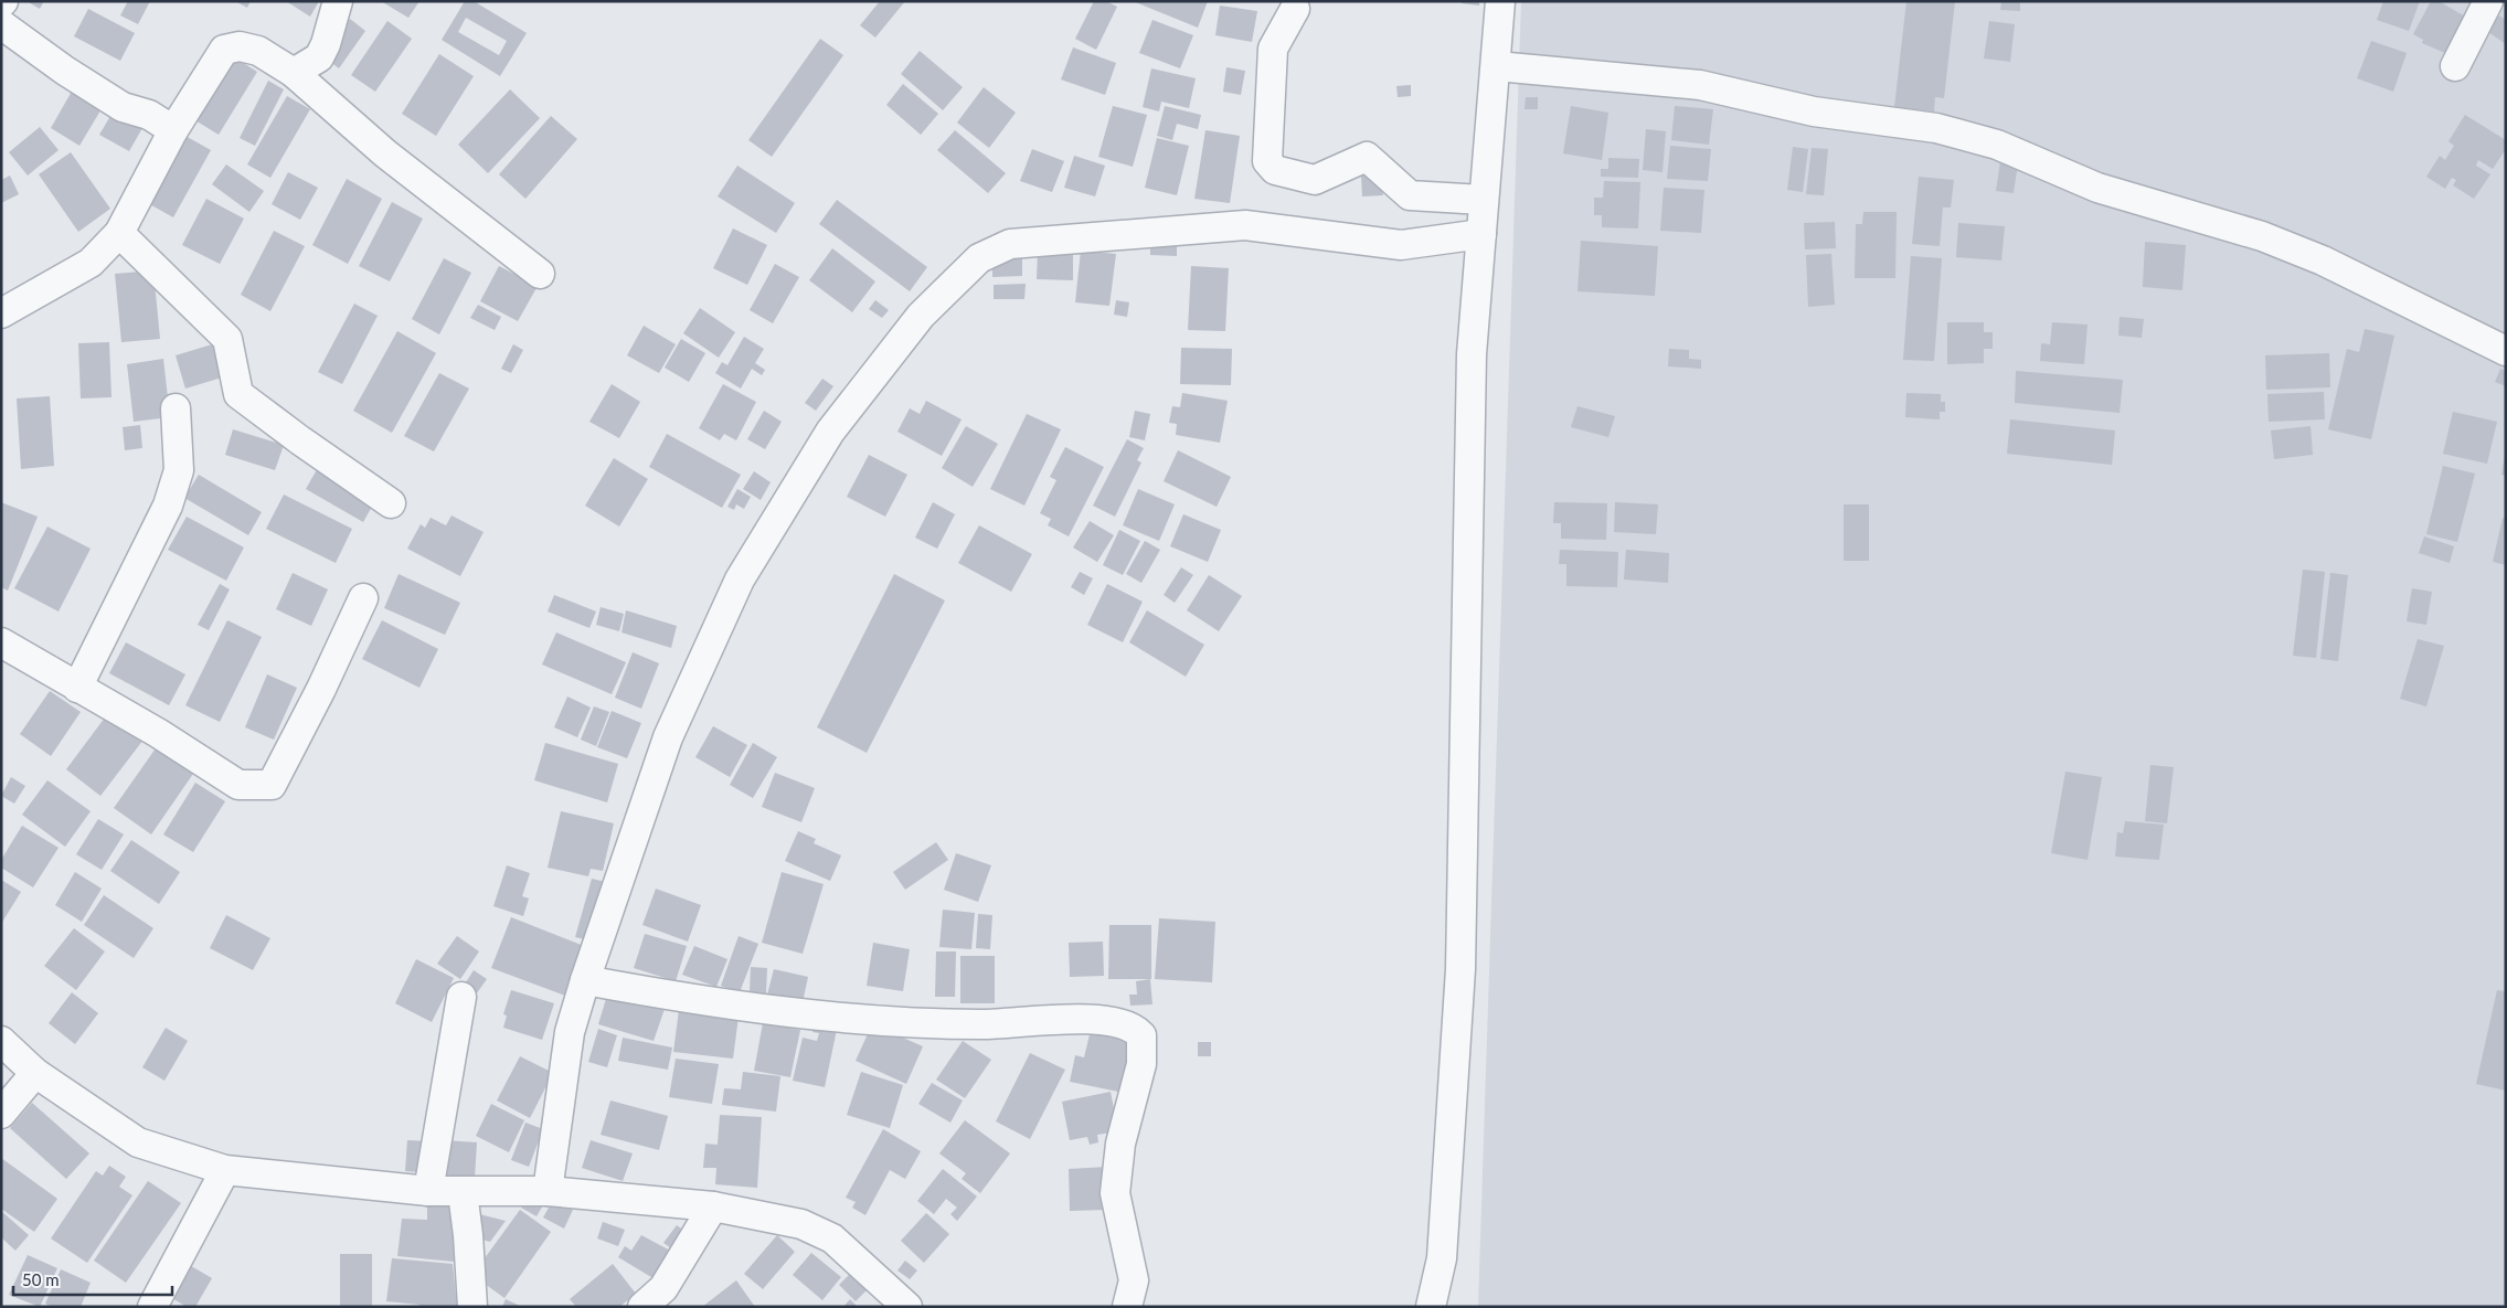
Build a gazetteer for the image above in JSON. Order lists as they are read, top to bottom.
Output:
{
  "scale_bar": "50 m"
}
